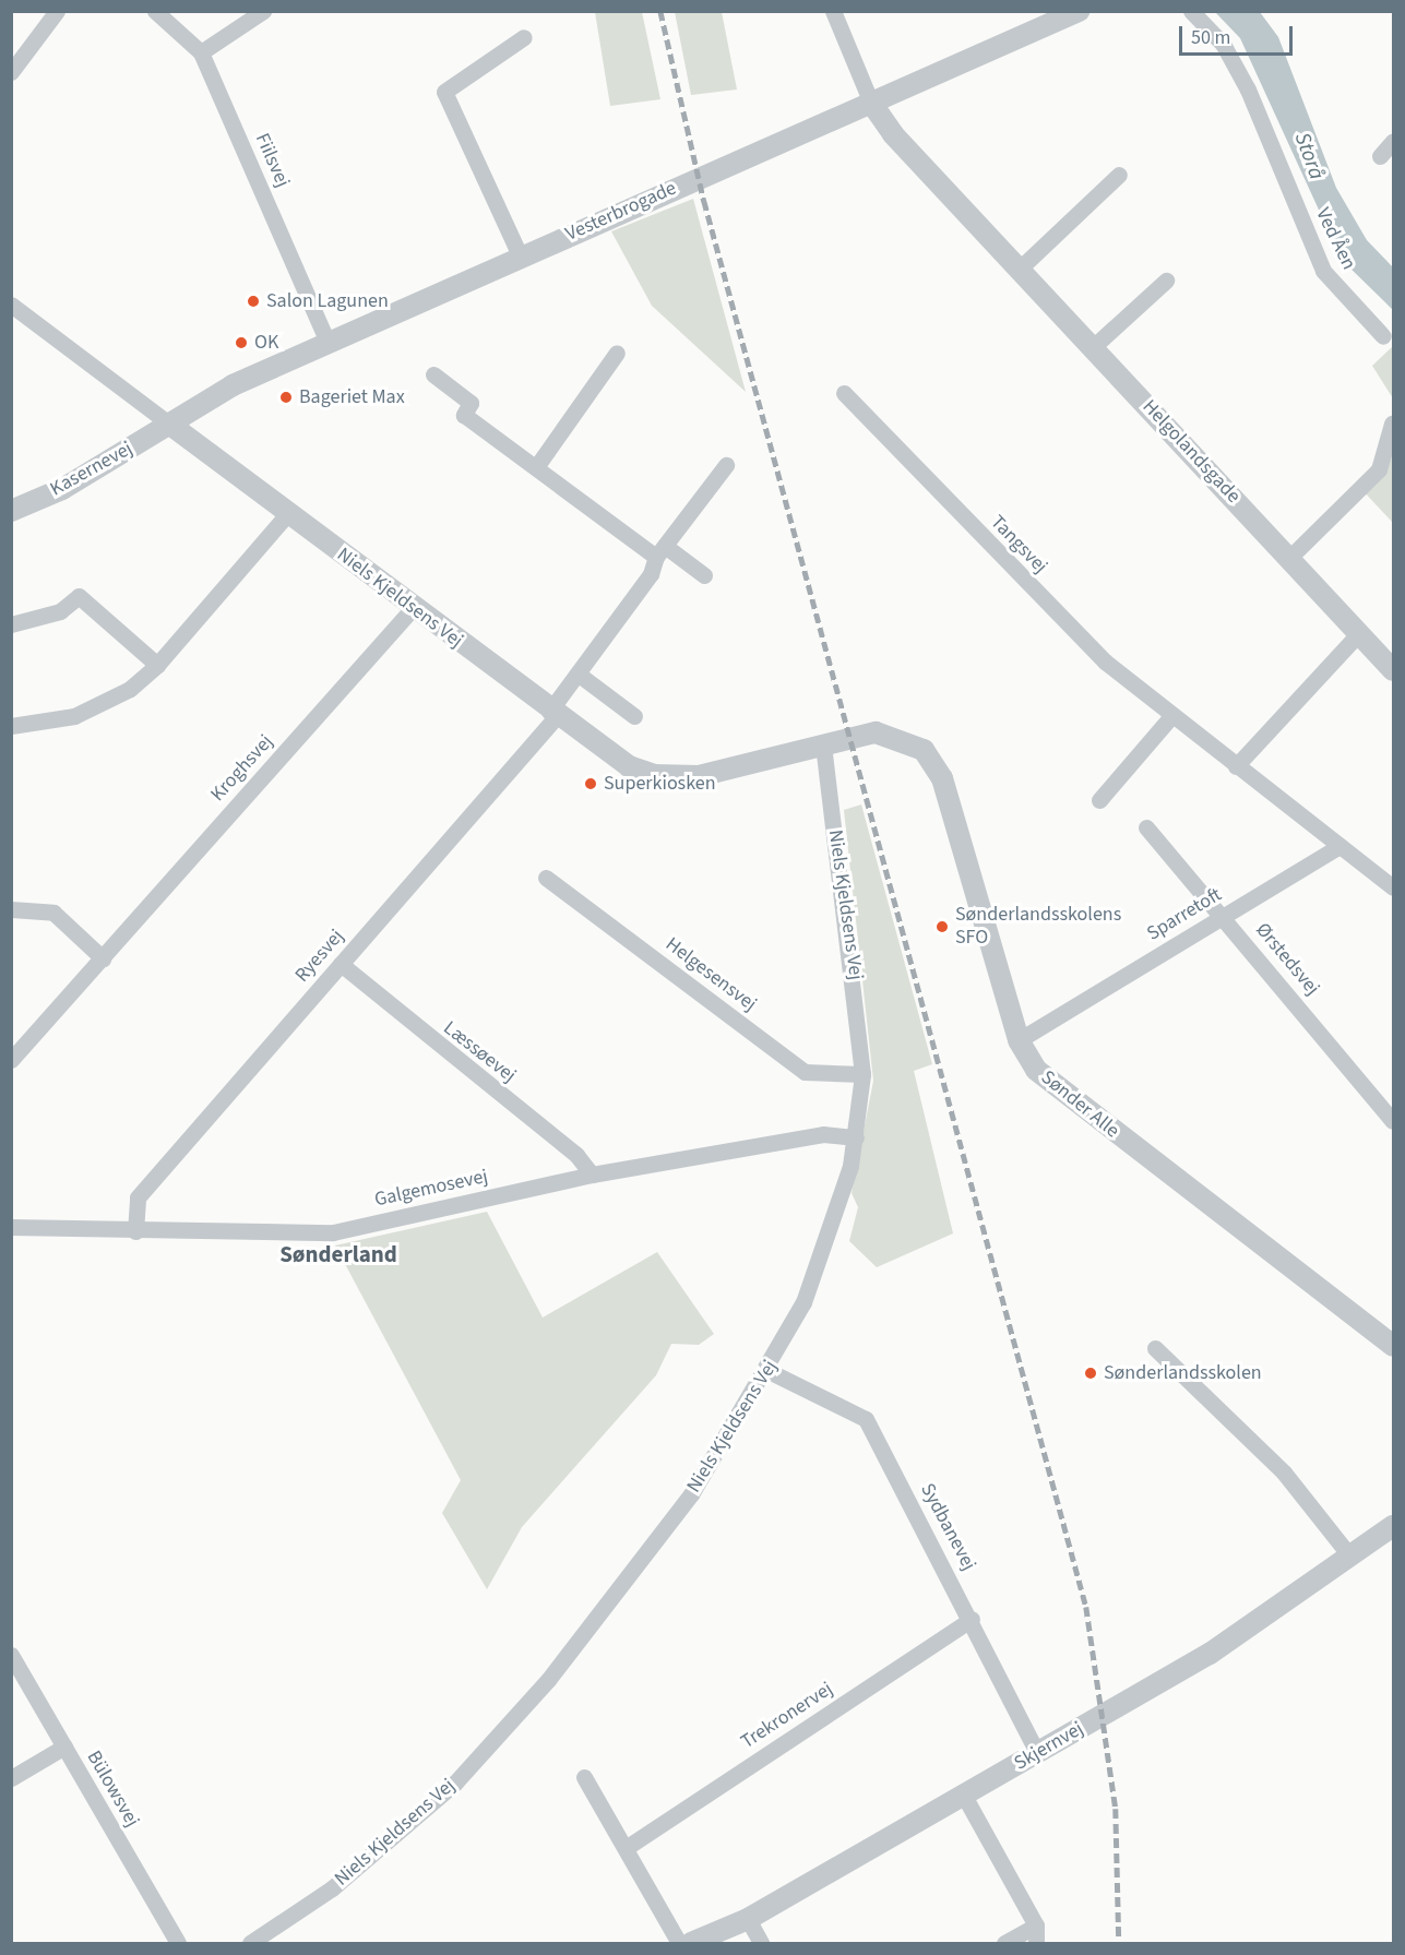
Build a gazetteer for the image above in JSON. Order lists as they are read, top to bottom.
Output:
{
  "streets": {
    "street": [
      "Fiilsvej",
      "Vesterbrogade",
      "Ved Åen",
      "Helgolandsgade",
      "Kasernevej",
      "Tangsvej",
      "Niels Kjeldsens Vej",
      "Kroghsvej",
      "Sparretoft",
      "Ryesvej",
      "Ørstedsvej",
      "Helgesensvej",
      "Læssøevej",
      "Sønder Alle",
      "Galgemosevej",
      "Sydbanevej",
      "Trekronervej",
      "Skjernvej",
      "Bülowsvej"
    ]
  },
  "crossings": [
    ["Fiilsvej", "Vesterbrogade"],
    ["Vesterbrogade", "Helgolandsgade"],
    ["Vesterbrogade", "Kasernevej"],
    ["Vesterbrogade", "Niels Kjeldsens Vej"],
    ["Kasernevej", "Niels Kjeldsens Vej"],
    ["Tangsvej", "Sparretoft"],
    ["Niels Kjeldsens Vej", "Kroghsvej"],
    ["Niels Kjeldsens Vej", "Ryesvej"],
    ["Niels Kjeldsens Vej", "Helgesensvej"],
    ["Niels Kjeldsens Vej", "Sønder Alle"],
    ["Niels Kjeldsens Vej", "Galgemosevej"],
    ["Niels Kjeldsens Vej", "Sydbanevej"],
    ["Sparretoft", "Ørstedsvej"],
    ["Sparretoft", "Sønder Alle"],
    ["Ryesvej", "Læssøevej"],
    ["Ryesvej", "Galgemosevej"],
    ["Læssøevej", "Galgemosevej"],
    ["Sydbanevej", "Trekronervej"],
    ["Sydbanevej", "Skjernvej"]
  ],
  "districts": ["Sønderland"],
  "water": ["Storå"],
  "places": [
    "Salon Lagunen",
    "OK",
    "Bageriet Max",
    "Superkiosken",
    "Sønderlandsskolens SFO",
    "Sønderlandsskolen"
  ],
  "scale_bar": "50 m"
}
